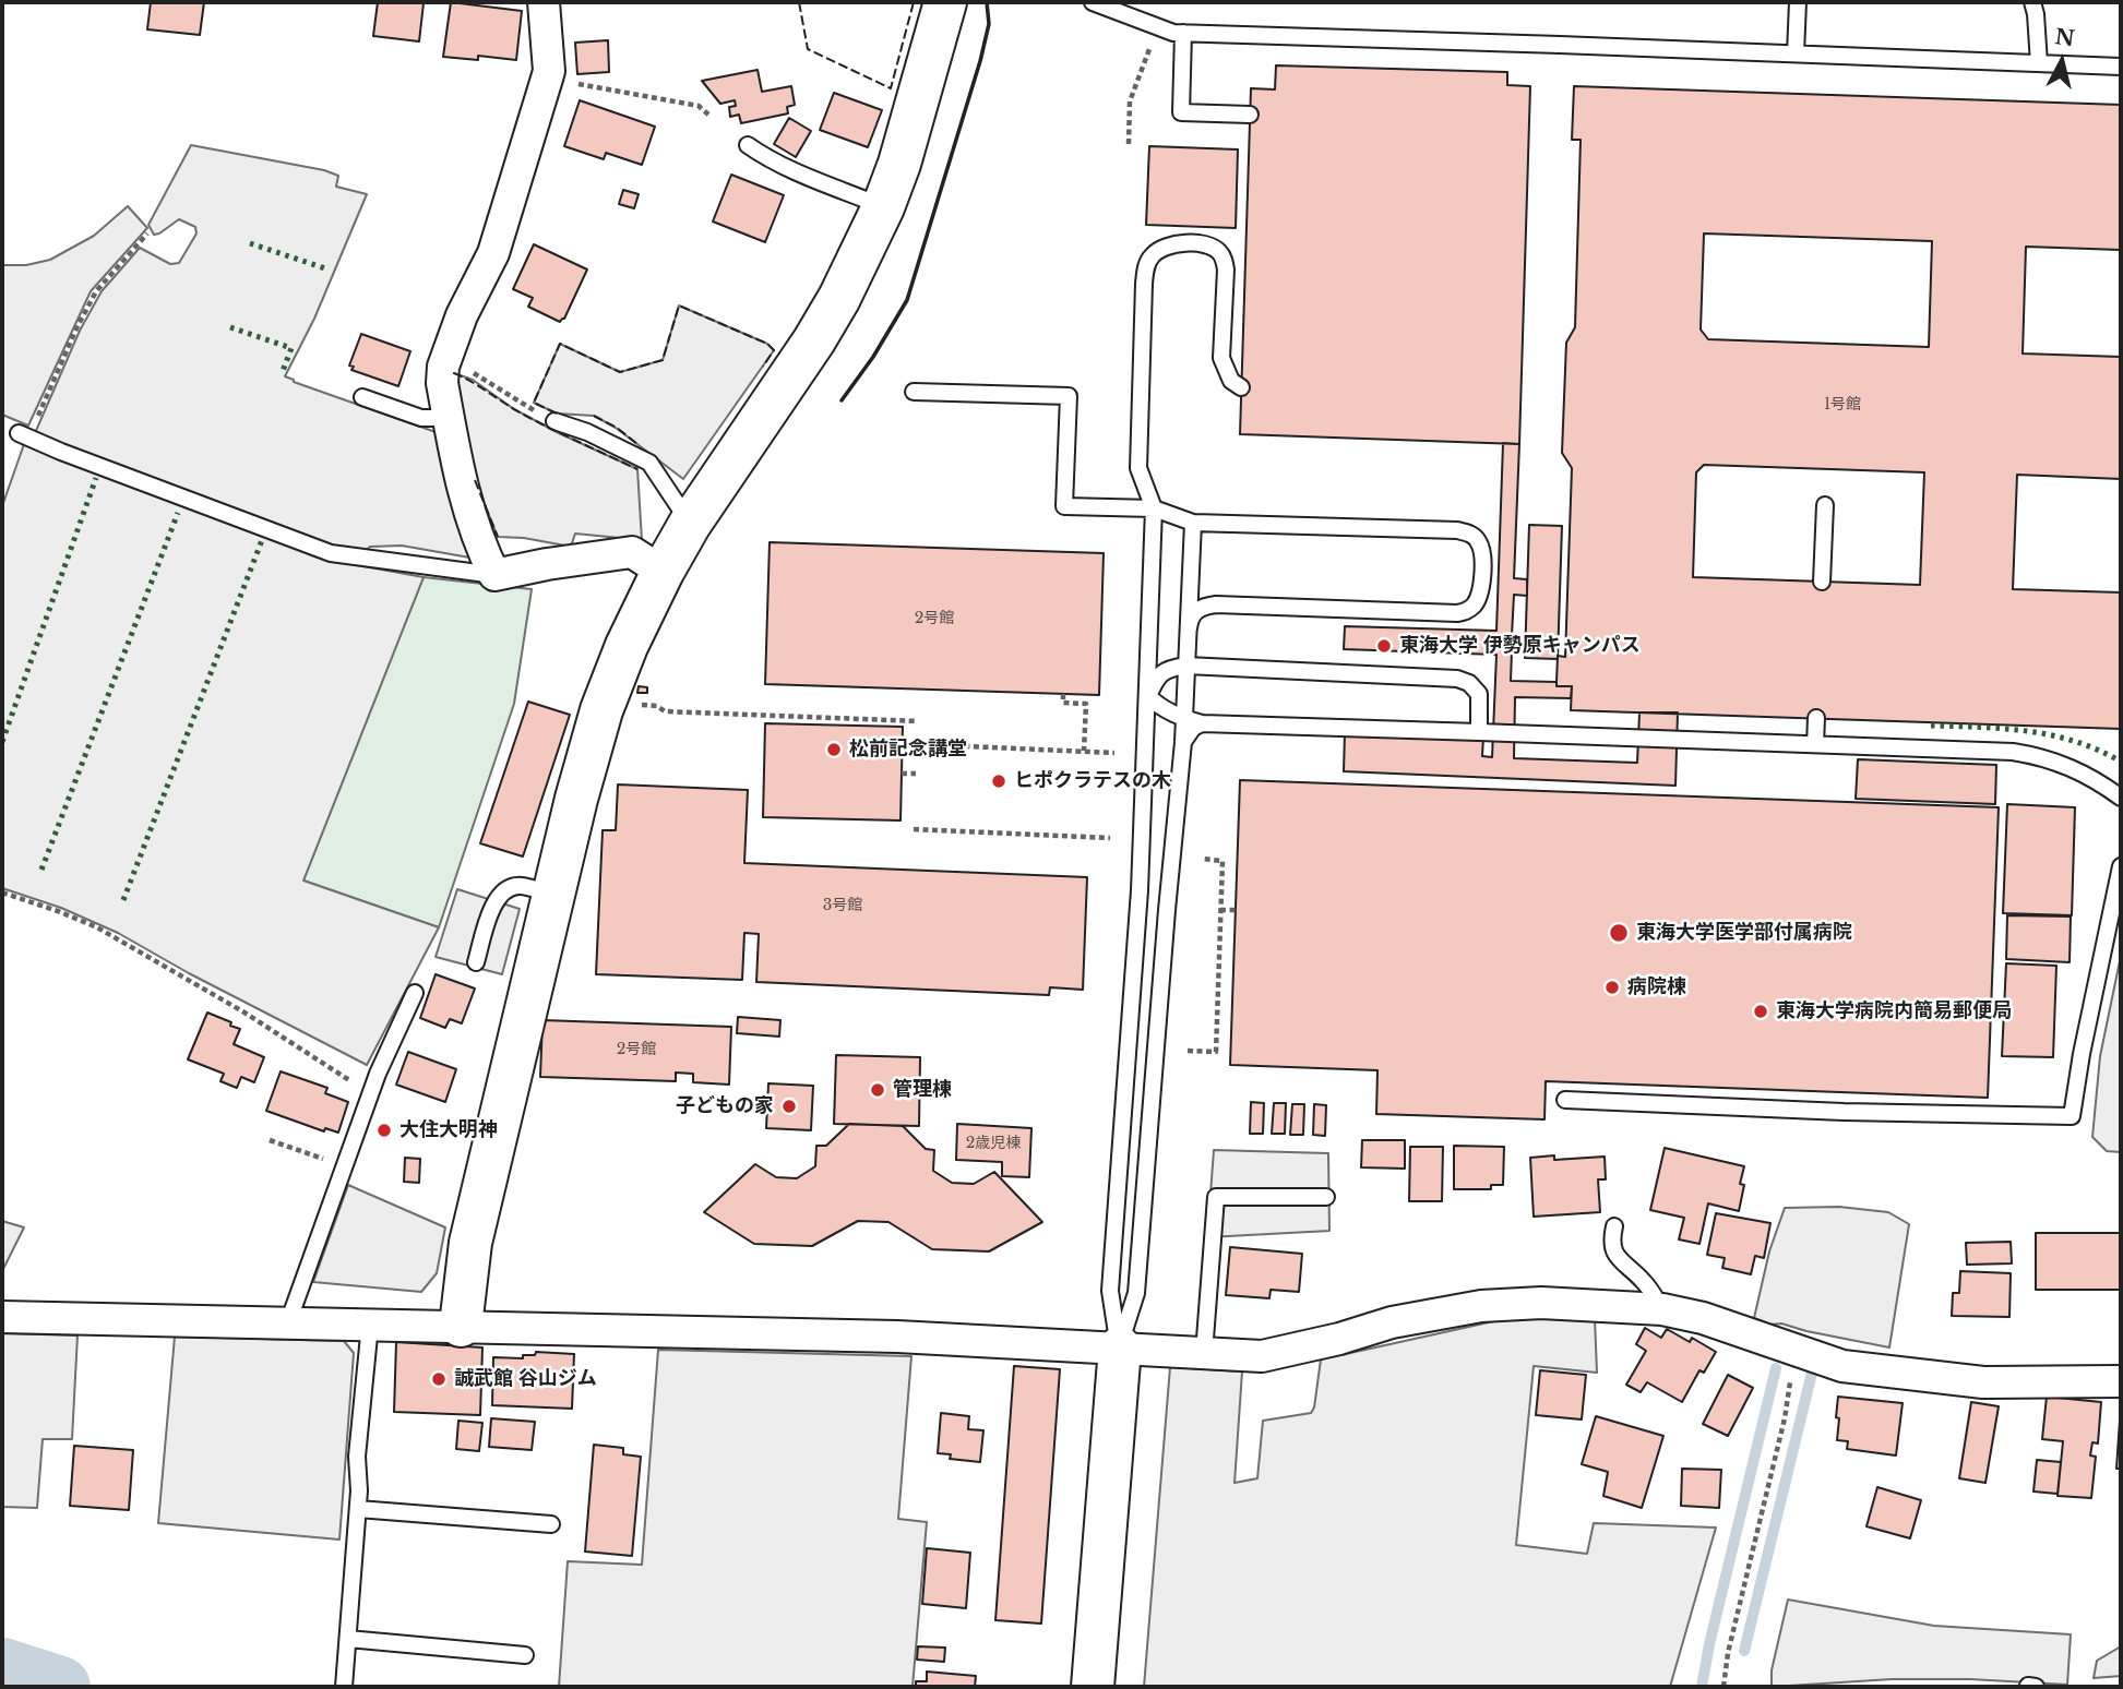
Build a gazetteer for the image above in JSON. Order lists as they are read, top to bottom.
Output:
{
  "places": [
    "東海大学 伊勢原キャンパス",
    "松前記念講堂",
    "ヒポクラテスの木",
    "東海大学医学部付属病院",
    "病院棟",
    "東海大学病院内簡易郵便局",
    "管理棟",
    "子どもの家",
    "大住大明神",
    "誠武館 谷山ジム"
  ],
  "house_numbers": [
    "1号館",
    "2号館",
    "3号館",
    "2号館",
    "2歳児棟"
  ],
  "north": "top"
}
